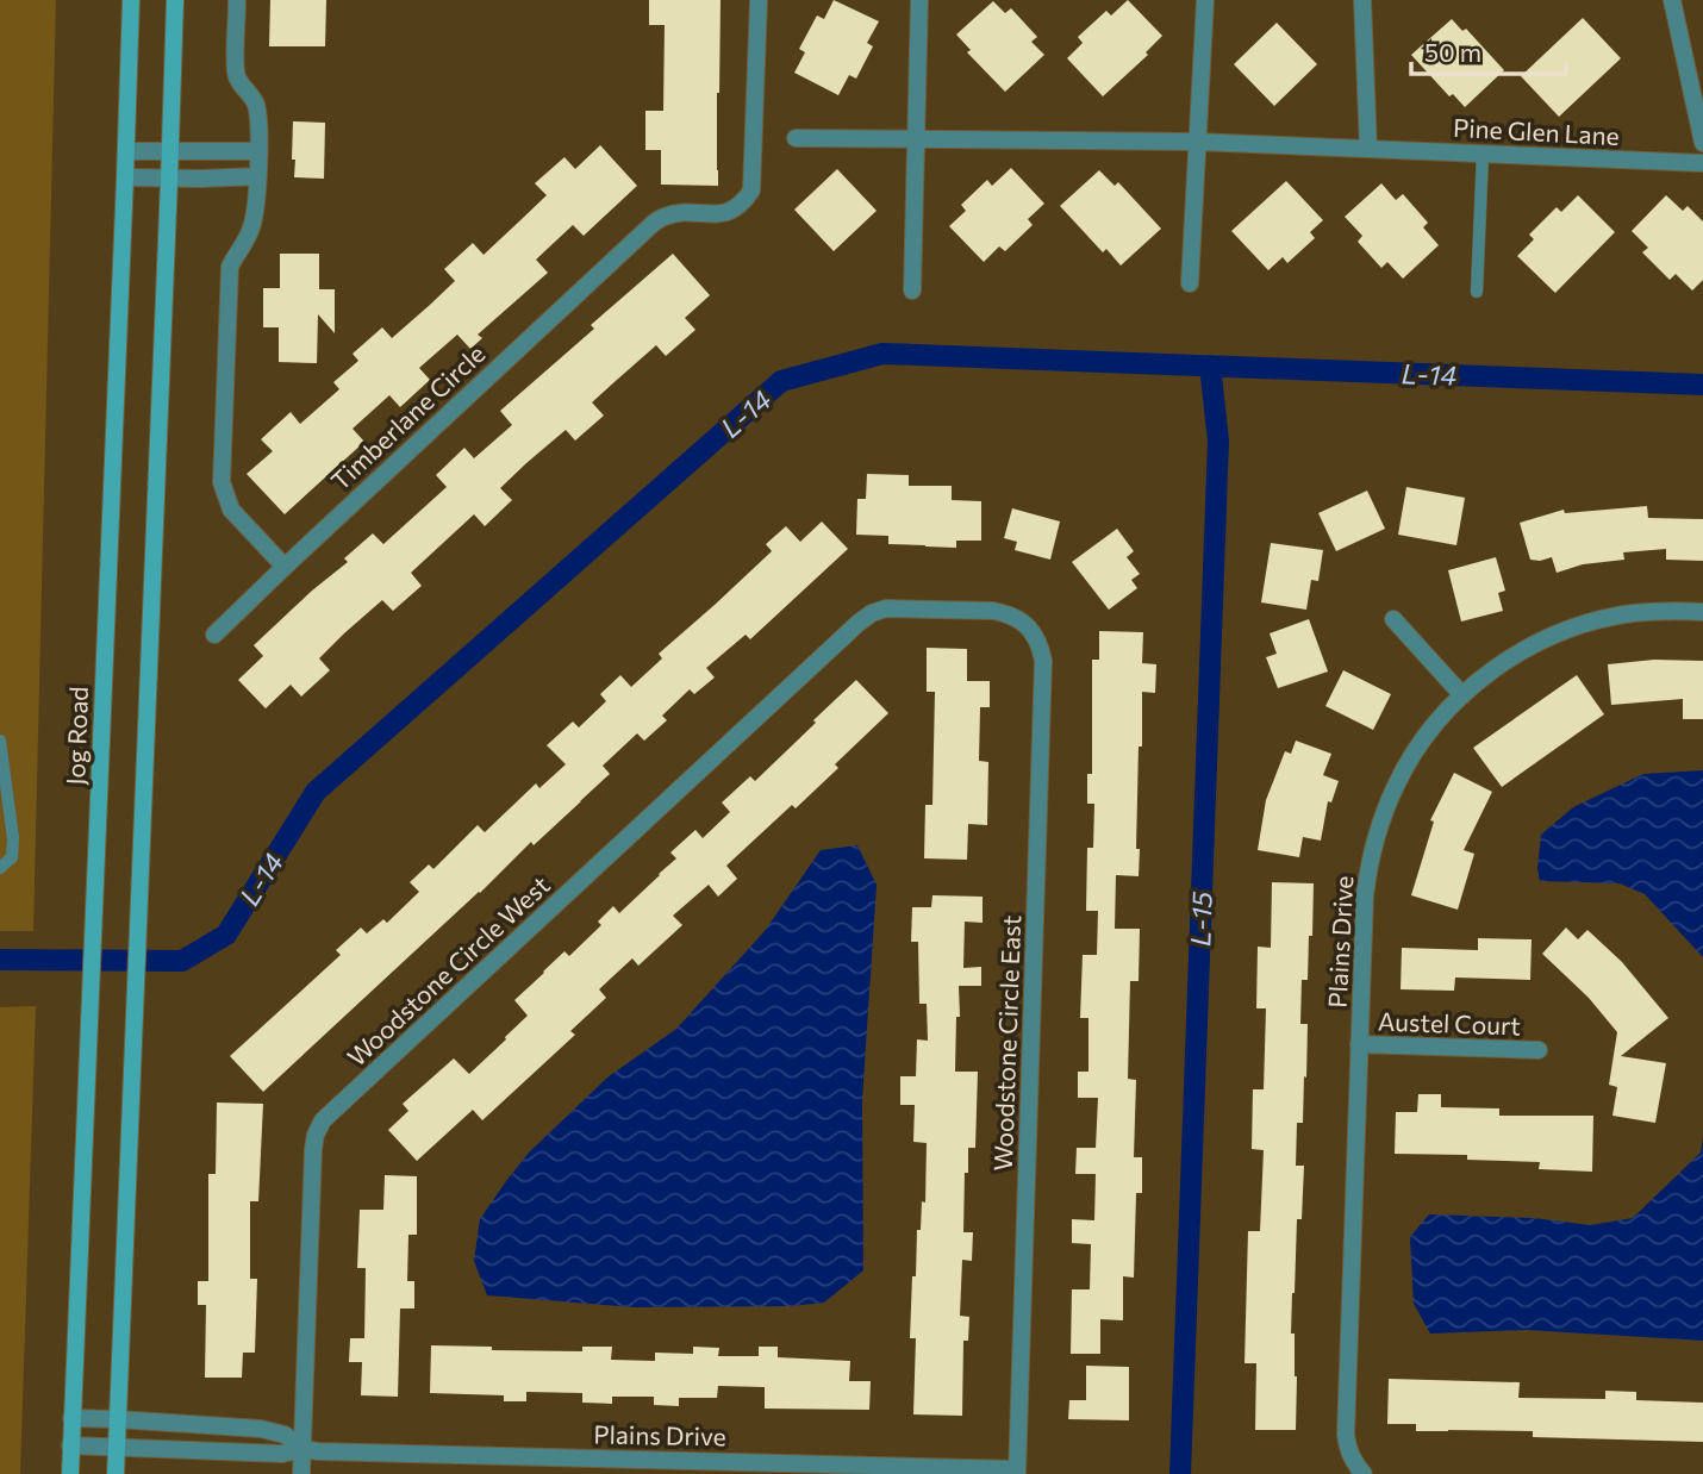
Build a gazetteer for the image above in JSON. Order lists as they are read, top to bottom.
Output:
{
  "streets": {
    "main road": ["Jog Road"],
    "street": [
      "Pine Glen Lane",
      "Timberlane Circle",
      "Plains Drive",
      "Woodstone Circle West",
      "Austel Court",
      "Woodstone Circle East"
    ]
  },
  "crossings": [
    ["Jog Road", "Plains Drive"],
    ["Plains Drive", "Woodstone Circle West"],
    ["Plains Drive", "Austel Court"],
    ["Plains Drive", "Woodstone Circle East"],
    ["Woodstone Circle West", "Woodstone Circle East"]
  ],
  "water": ["L-14", "L-15"],
  "scale_bar": "50 m"
}
